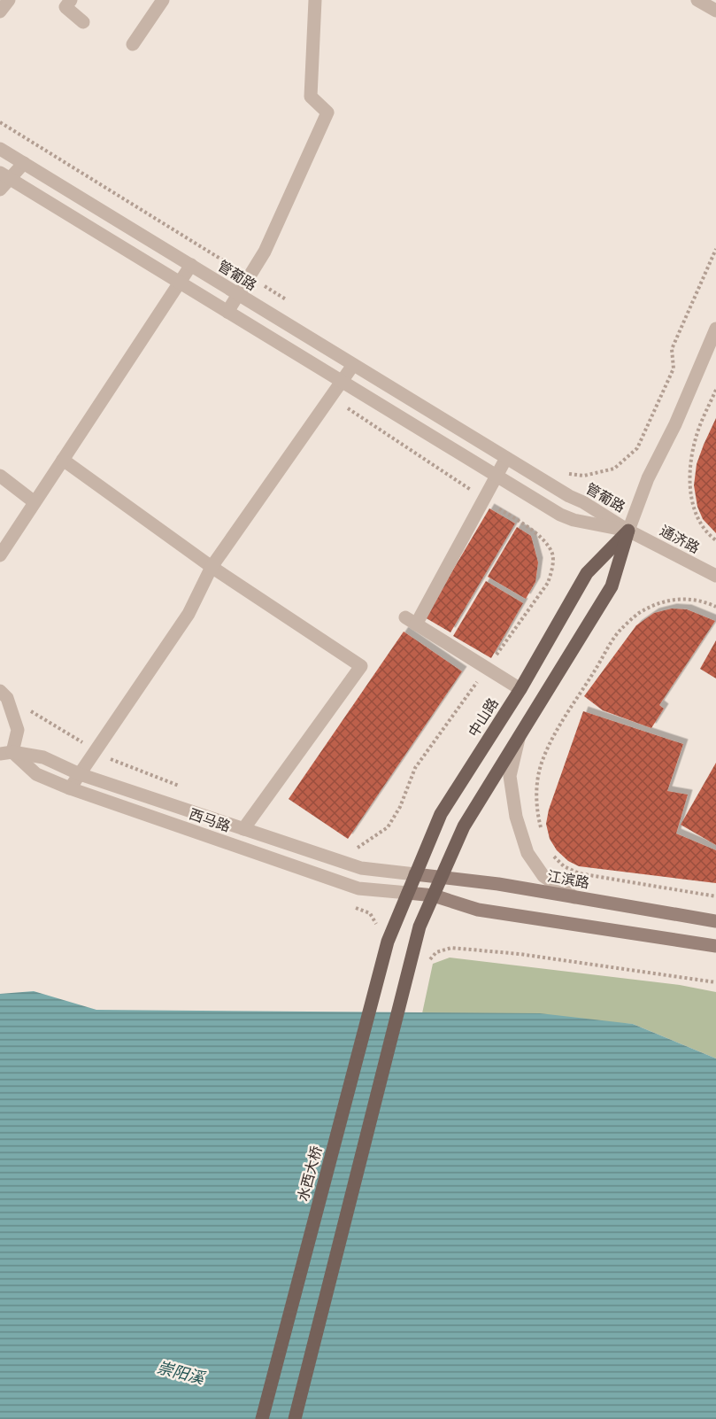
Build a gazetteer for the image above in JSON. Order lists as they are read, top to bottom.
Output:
{
  "streets": {
    "main road": ["中山路", "江滨路", "水西大桥"],
    "street": ["管葡路", "通济路", "西马路"]
  },
  "crossings": [
    ["管葡路", "通济路"],
    ["管葡路", "中山路"],
    ["通济路", "中山路"],
    ["中山路", "西马路"],
    ["中山路", "江滨路"],
    ["中山路", "水西大桥"],
    ["西马路", "江滨路"]
  ],
  "water": ["崇阳溪"]
}
